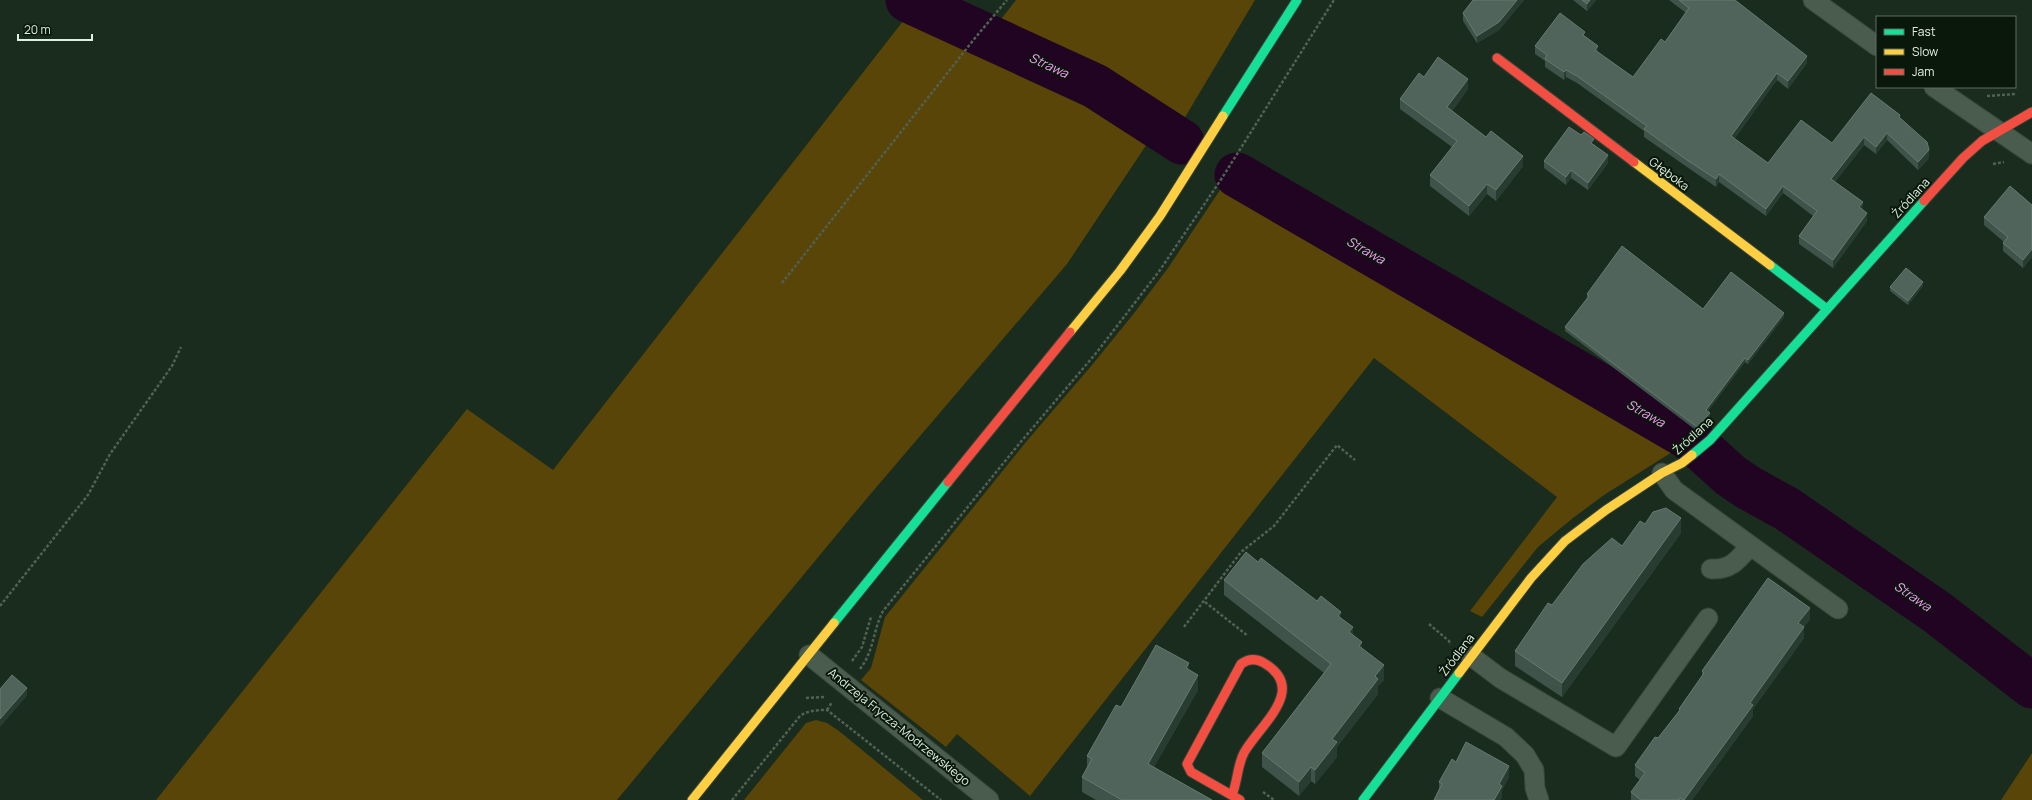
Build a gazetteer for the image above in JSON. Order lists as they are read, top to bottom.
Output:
{
  "streets": {
    "street": ["Głęboka", "Źródlana", "Andrzeja Frycza-Modrzewskiego"]
  },
  "crossings": [
    ["Głęboka", "Źródlana"]
  ],
  "water": ["Strawa"],
  "legend": ["Fast", "Slow", "Jam"],
  "scale_bar": "20 m"
}
